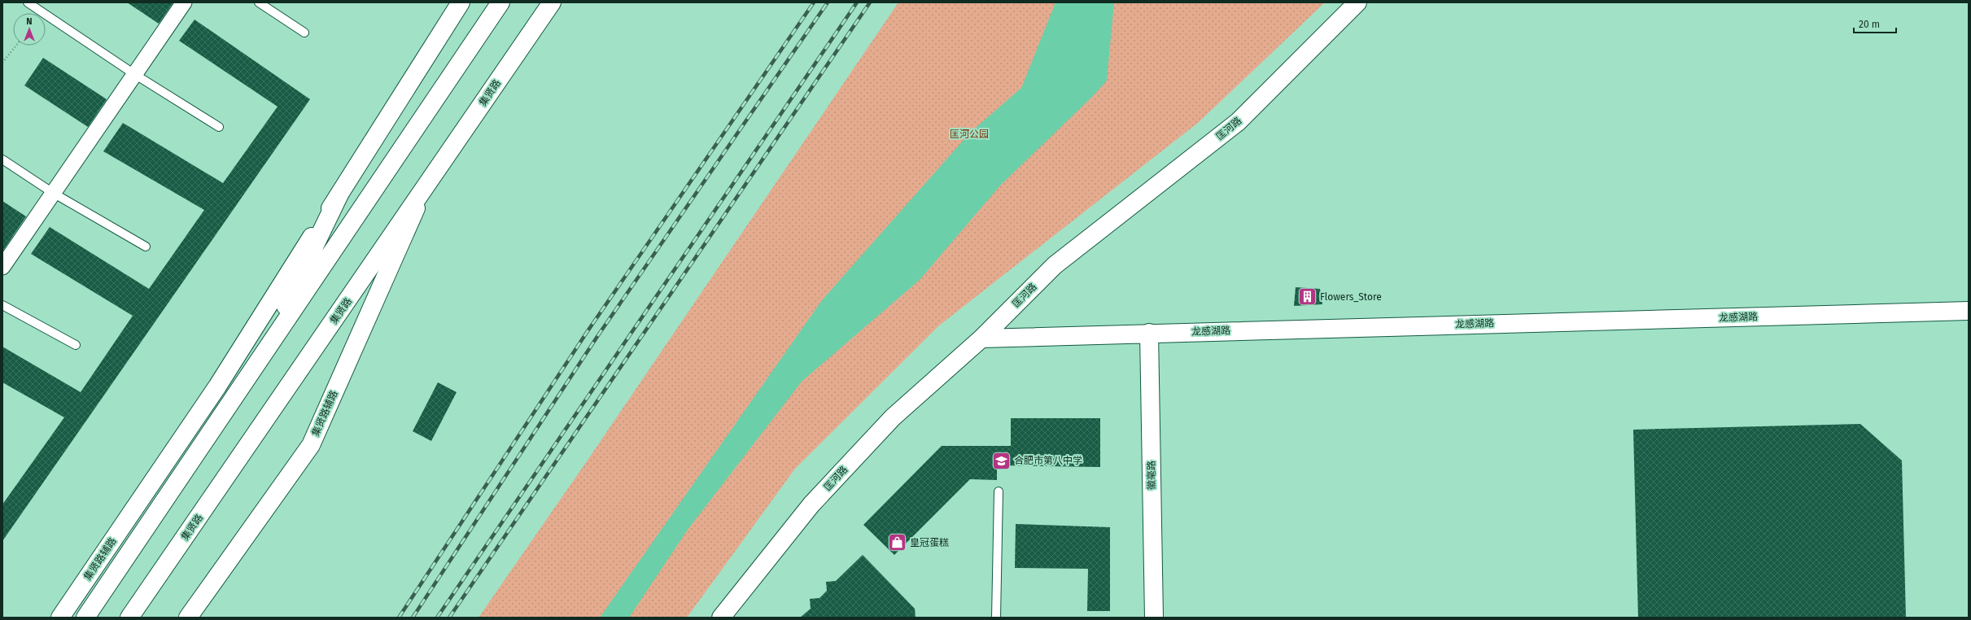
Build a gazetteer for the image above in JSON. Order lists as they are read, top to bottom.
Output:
{
  "streets": {
    "main road": [
      "集贤路",
      "匡河路",
      "龙感湖路",
      "集贤路辅路",
      "徽毫路"
    ]
  },
  "crossings": [
    ["集贤路", "集贤路辅路"],
    ["匡河路", "龙感湖路"],
    ["龙感湖路", "徽毫路"]
  ],
  "parks": ["匡河公园"],
  "places": {
    "building": ["Flowers_Store"],
    "school or university": ["合肥市第八中学"],
    "shop": ["皇冠蛋糕"]
  },
  "scale_bar": "20 m",
  "north": "top"
}
